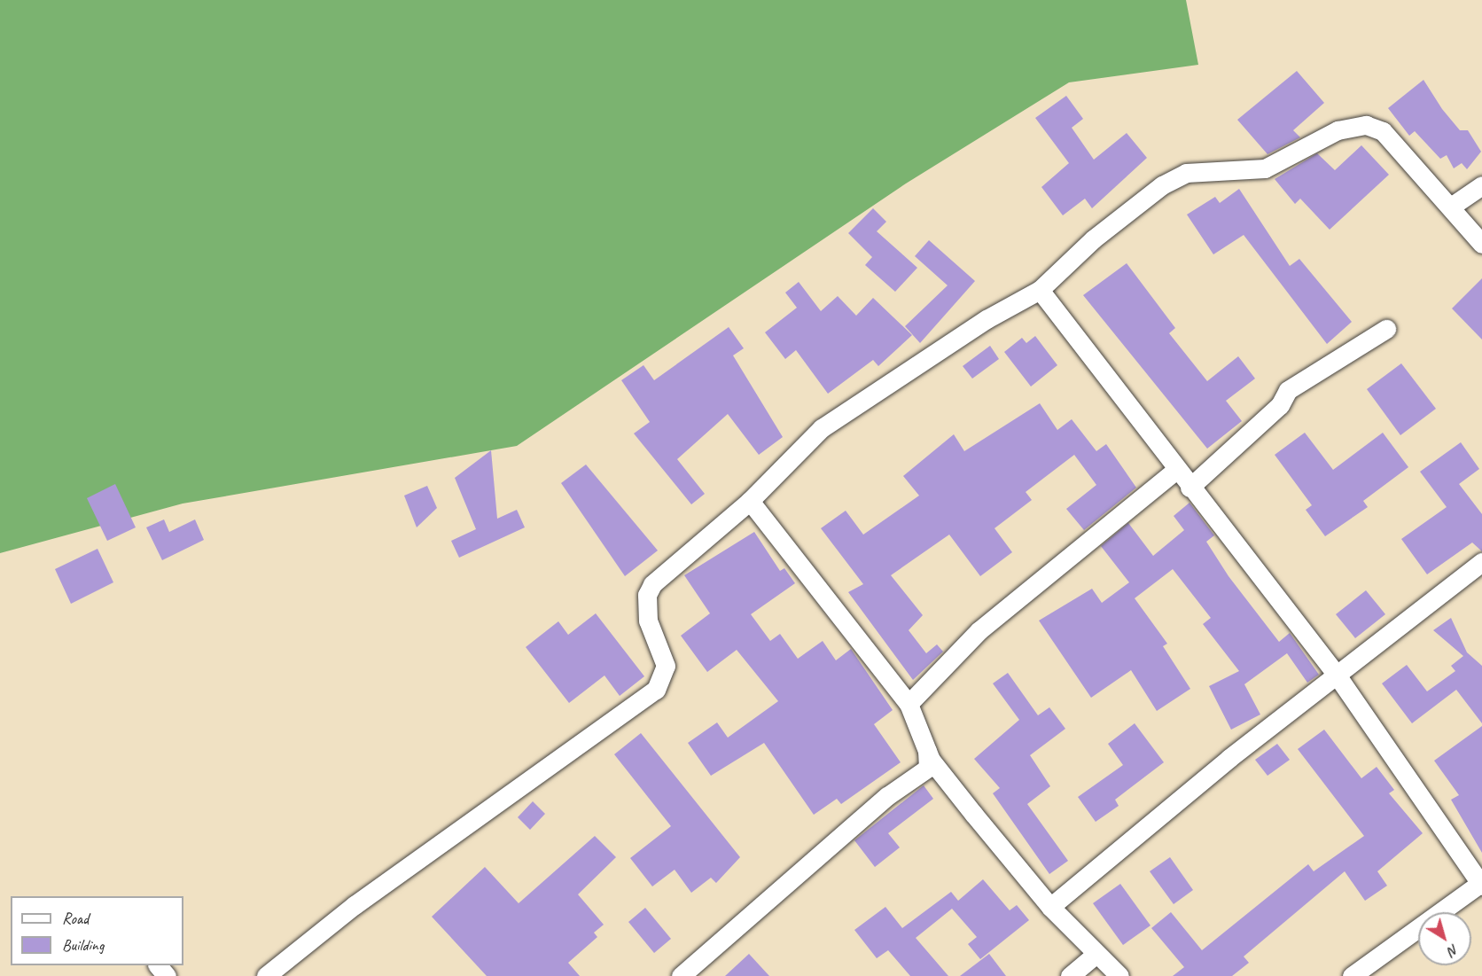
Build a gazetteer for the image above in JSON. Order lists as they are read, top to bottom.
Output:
{
  "legend": ["Road", "Building"],
  "north": "bottom right"
}
